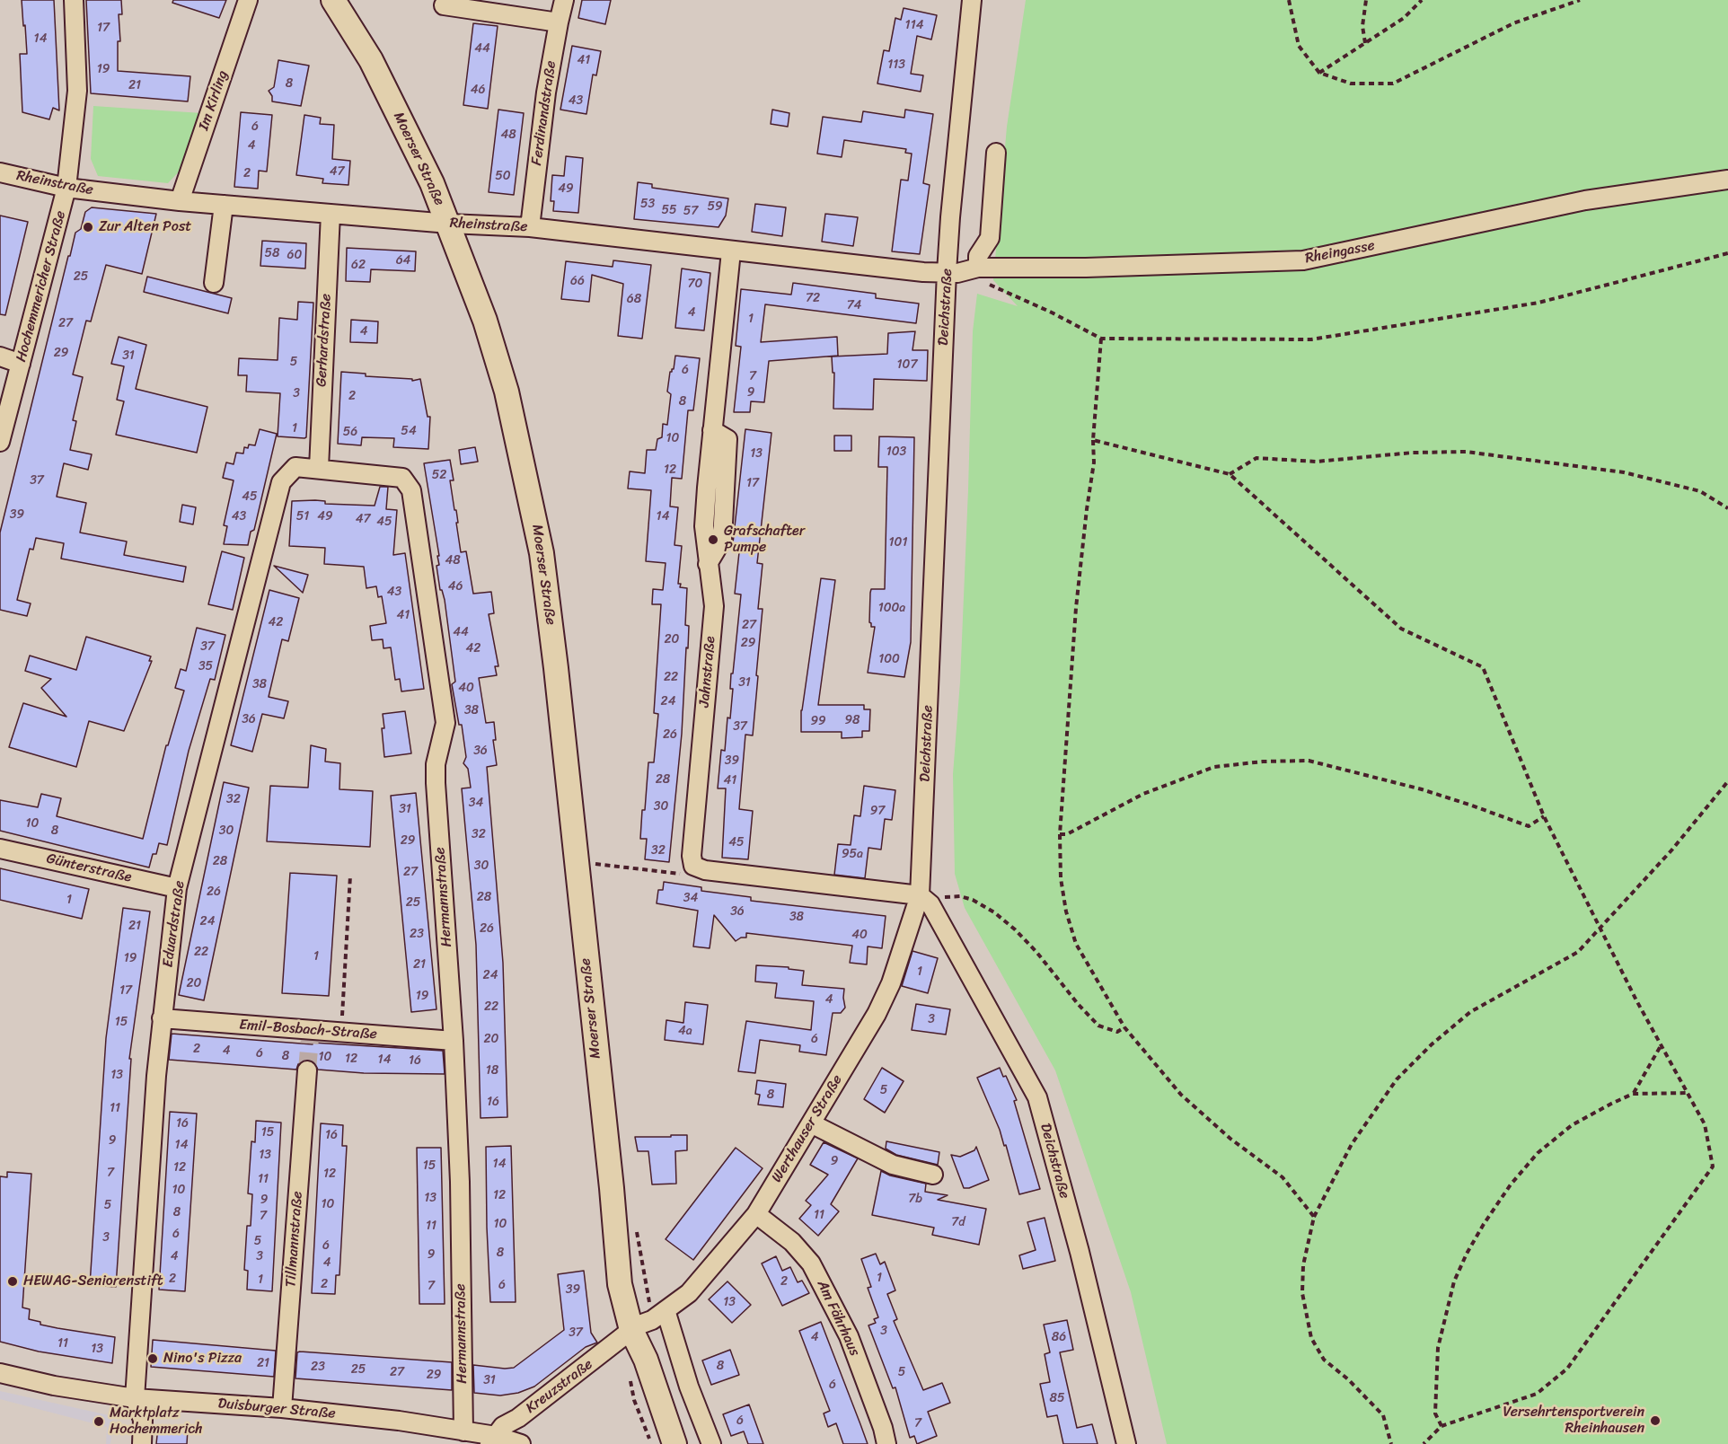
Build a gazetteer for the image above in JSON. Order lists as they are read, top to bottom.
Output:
{
  "streets": {
    "main road": ["Moerser Straße"],
    "street": [
      "Im Kirling",
      "Ferdinandstraße",
      "Rheinstraße",
      "Rheingasse",
      "Hochemmericher Straße",
      "Deichstraße",
      "Gerhardstraße",
      "Jahnstraße",
      "Günterstraße",
      "Hermannstraße",
      "Eduardstraße",
      "Emil-Bosbach-Straße",
      "Werthauser Straße",
      "Tillmannstraße",
      "Am Fährhaus",
      "Kreuzstraße",
      "Duisburger Straße"
    ]
  },
  "crossings": [
    ["Im Kirling", "Rheinstraße"],
    ["Ferdinandstraße", "Rheinstraße"],
    ["Moerser Straße", "Rheinstraße"],
    ["Moerser Straße", "Werthauser Straße"],
    ["Moerser Straße", "Kreuzstraße"],
    ["Rheinstraße", "Rheingasse"],
    ["Rheinstraße", "Hochemmericher Straße"],
    ["Rheinstraße", "Deichstraße"],
    ["Rheinstraße", "Gerhardstraße"],
    ["Rheinstraße", "Jahnstraße"],
    ["Rheingasse", "Deichstraße"],
    ["Deichstraße", "Werthauser Straße"],
    ["Gerhardstraße", "Hermannstraße"],
    ["Günterstraße", "Eduardstraße"],
    ["Hermannstraße", "Eduardstraße"],
    ["Hermannstraße", "Emil-Bosbach-Straße"],
    ["Hermannstraße", "Duisburger Straße"],
    ["Eduardstraße", "Emil-Bosbach-Straße"],
    ["Eduardstraße", "Duisburger Straße"],
    ["Werthauser Straße", "Am Fährhaus"],
    ["Werthauser Straße", "Kreuzstraße"],
    ["Tillmannstraße", "Duisburger Straße"],
    ["Kreuzstraße", "Duisburger Straße"]
  ],
  "places": [
    "Zur Alten Post",
    "Grafschafter Pumpe",
    "HEWAG-Seniorenstift",
    "Nino's Pizza",
    "Versehrtensportverein Rheinhausen",
    "Marktplatz Hochemmerich"
  ],
  "house_numbers": [
    "114",
    "17",
    "14",
    "44",
    "41",
    "113",
    "19",
    "8",
    "21",
    "46",
    "43",
    "6",
    "48",
    "4",
    "47",
    "2",
    "50",
    "49",
    "53",
    "59",
    "55",
    "57",
    "58",
    "60",
    "64",
    "62",
    "25",
    "66",
    "70",
    "72",
    "68",
    "74",
    "4",
    "1",
    "27",
    "4",
    "29",
    "31",
    "5",
    "107",
    "6",
    "7",
    "9",
    "3",
    "2",
    "8",
    "1",
    "54",
    "56",
    "10",
    "103",
    "13",
    "12",
    "52",
    "37",
    "17",
    "45",
    "39",
    "43",
    "51",
    "49",
    "14",
    "47",
    "45",
    "101",
    "48",
    "46",
    "43",
    "100a",
    "41",
    "42",
    "27",
    "44",
    "20",
    "29",
    "37",
    "42",
    "100",
    "35",
    "22",
    "31",
    "38",
    "40",
    "24",
    "38",
    "36",
    "98",
    "99",
    "37",
    "26",
    "36",
    "39",
    "28",
    "41",
    "32",
    "34",
    "30",
    "31",
    "97",
    "10",
    "8",
    "30",
    "32",
    "29",
    "45",
    "32",
    "95a",
    "28",
    "30",
    "27",
    "26",
    "28",
    "34",
    "1",
    "25",
    "36",
    "38",
    "24",
    "21",
    "26",
    "23",
    "40",
    "22",
    "1",
    "19",
    "21",
    "1",
    "24",
    "20",
    "17",
    "19",
    "4",
    "22",
    "3",
    "15",
    "4a",
    "20",
    "6",
    "2",
    "4",
    "6",
    "8",
    "10",
    "12",
    "14",
    "16",
    "18",
    "13",
    "5",
    "8",
    "16",
    "11",
    "16",
    "15",
    "16",
    "9",
    "14",
    "13",
    "9",
    "14",
    "15",
    "12",
    "7",
    "12",
    "11",
    "10",
    "12",
    "13",
    "7b",
    "9",
    "10",
    "5",
    "8",
    "11",
    "7",
    "7d",
    "10",
    "11",
    "6",
    "3",
    "5",
    "6",
    "8",
    "9",
    "4",
    "3",
    "4",
    "1",
    "2",
    "1",
    "2",
    "2",
    "6",
    "7",
    "39",
    "13",
    "3",
    "37",
    "4",
    "86",
    "11",
    "13",
    "21",
    "8",
    "23",
    "25",
    "27",
    "5",
    "29",
    "31",
    "6",
    "85",
    "6",
    "7"
  ]
}
